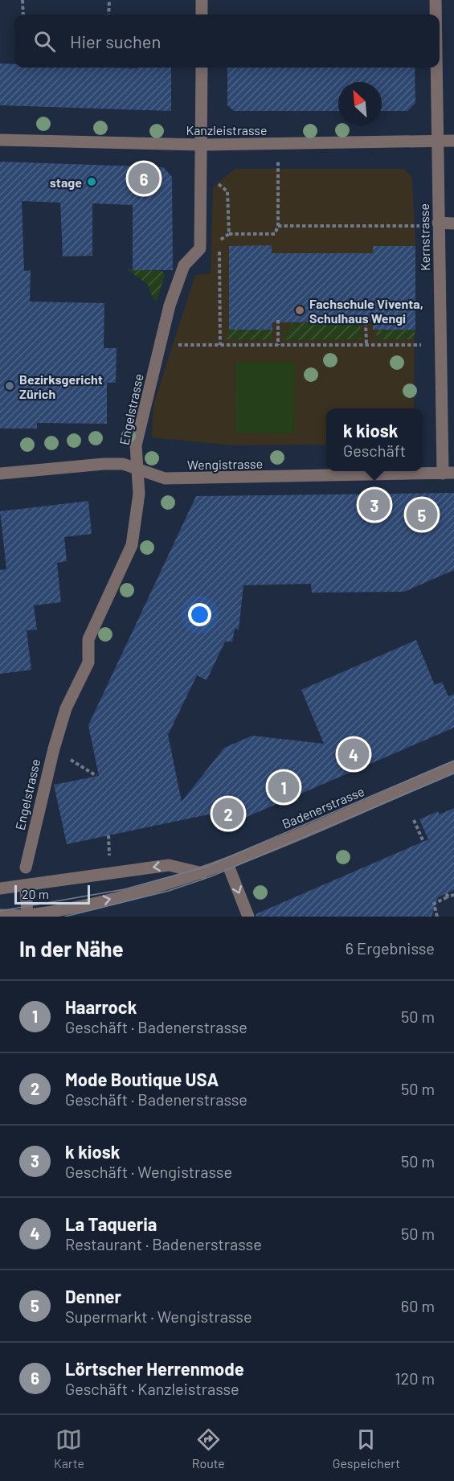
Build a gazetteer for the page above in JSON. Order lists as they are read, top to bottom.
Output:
{
  "streets": {
    "street": [
      "Kanzleistrasse",
      "Kernstrasse",
      "Engelstrasse",
      "Wengistrasse",
      "Badenerstrasse"
    ]
  },
  "crossings": [
    ["Kanzleistrasse", "Kernstrasse"],
    ["Kanzleistrasse", "Engelstrasse"],
    ["Kernstrasse", "Wengistrasse"],
    ["Engelstrasse", "Wengistrasse"]
  ],
  "places": ["stage", "Fachschule Viventa, Schulhaus Wengi", "Bezirksgericht Zürich"],
  "scale_bar": "20 m",
  "north": "top left",
  "page": {
    "search": "Hier suchen",
    "pins": [
      "6",
      "3",
      "5",
      "4",
      "1",
      "2"
    ],
    "popup": ["k kiosk", "Geschäft"],
    "scale": "20 m",
    "heading": ["In der Nähe", "6 Ergebnisse"],
    "list": [
      {
        "mark": "1",
        "name": "Haarrock",
        "note": "Geschäft · Badenerstrasse",
        "value": "50 m"
      },
      {
        "mark": "2",
        "name": "Mode Boutique USA",
        "note": "Geschäft · Badenerstrasse",
        "value": "50 m"
      },
      {
        "mark": "3",
        "name": "k kiosk",
        "note": "Geschäft · Wengistrasse",
        "value": "50 m"
      },
      {
        "mark": "4",
        "name": "La Taqueria",
        "note": "Restaurant · Badenerstrasse",
        "value": "50 m"
      },
      {
        "mark": "5",
        "name": "Denner",
        "note": "Supermarkt · Wengistrasse",
        "value": "60 m"
      },
      {
        "mark": "6",
        "name": "Lörtscher Herrenmode",
        "note": "Geschäft · Kanzleistrasse",
        "value": "120 m"
      }
    ],
    "nav": ["Karte", "Route", "Gespeichert"]
  }
}
